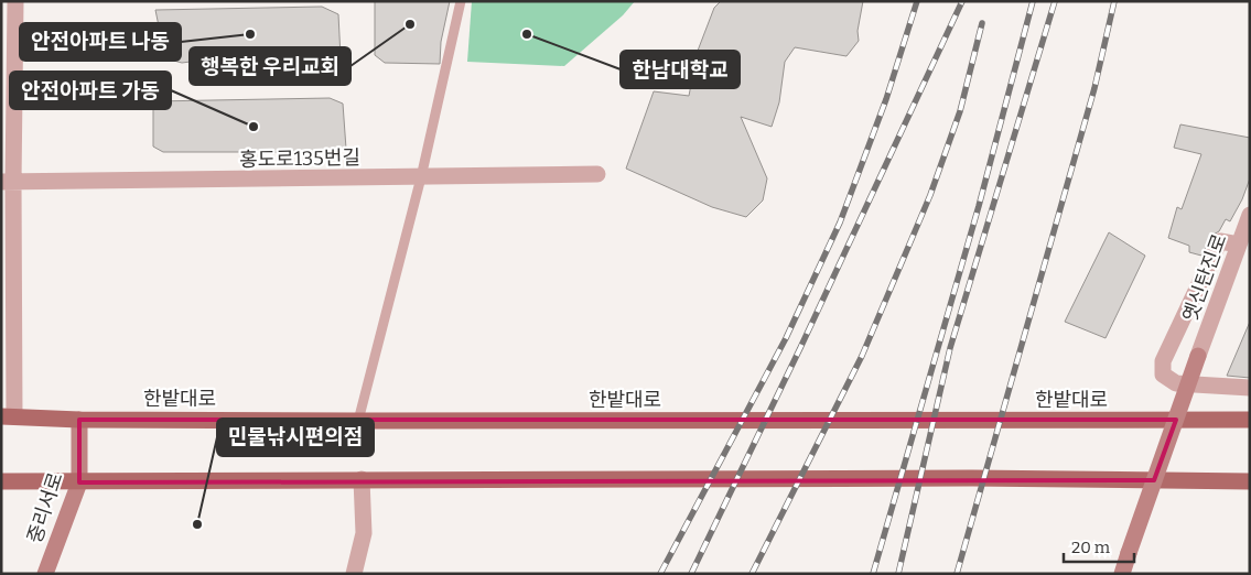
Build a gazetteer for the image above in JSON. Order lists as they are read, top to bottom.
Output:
{
  "streets": {
    "main road": ["한밭대로"],
    "street": ["홍도로135번길", "옛신탄진로", "중리서로"]
  },
  "crossings": [
    ["한밭대로", "중리서로"]
  ],
  "places": [
    "행복한 우리교회",
    "안전아파트 나동",
    "한남대학교",
    "안전아파트 가동",
    "민물낚시편의점"
  ],
  "scale_bar": "20 m"
}
